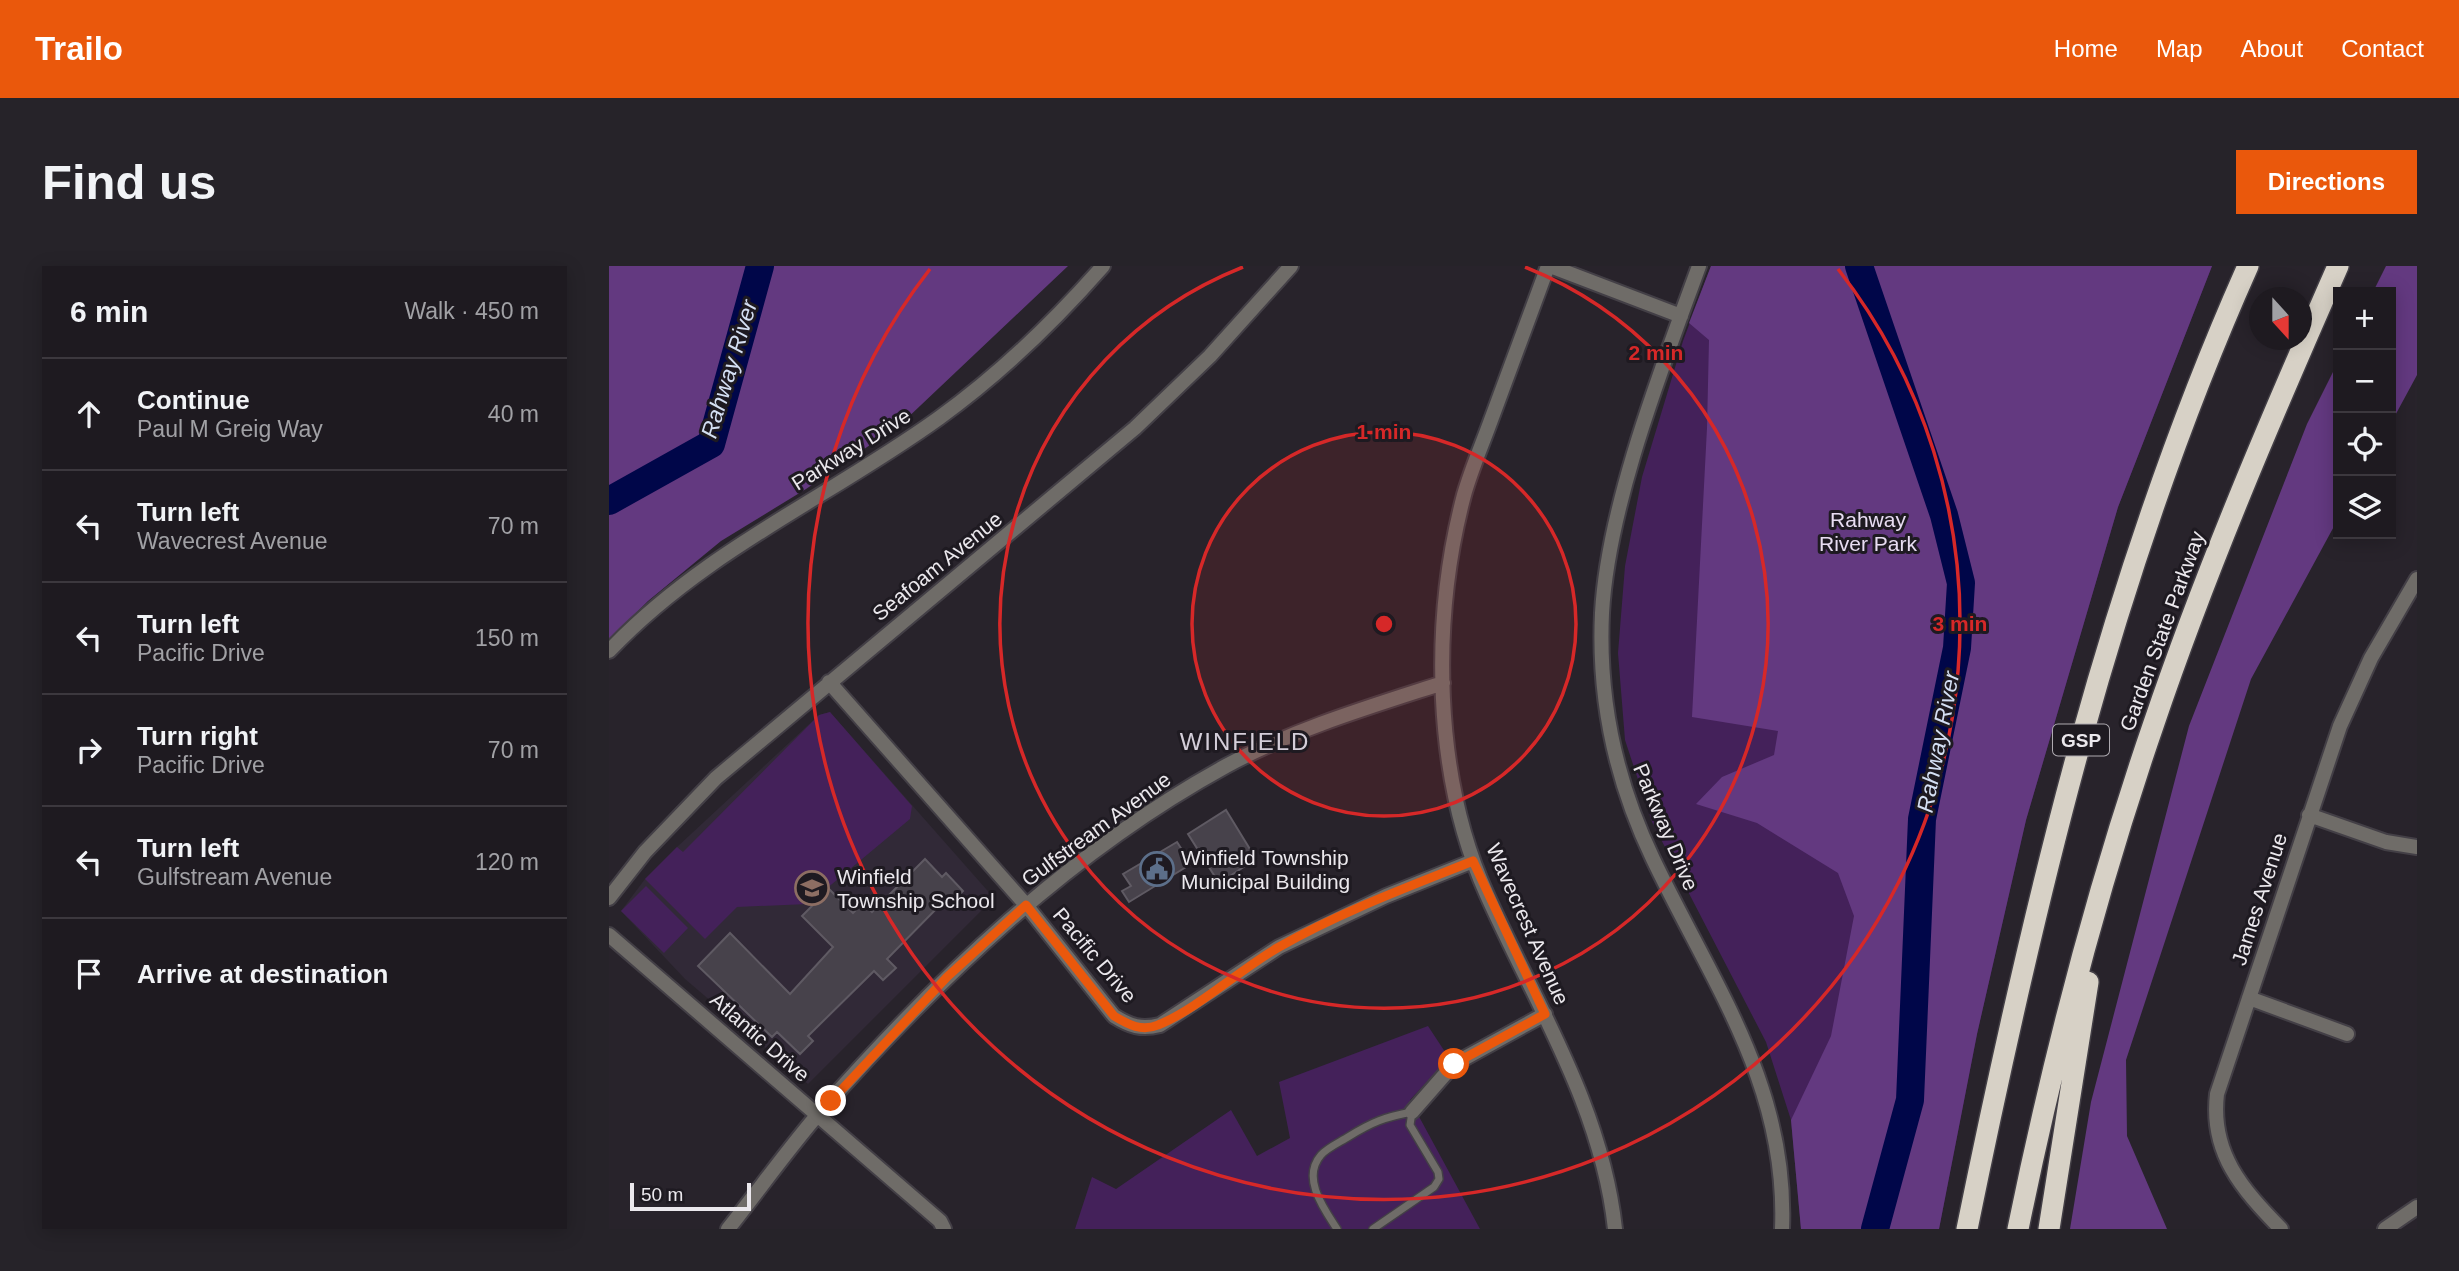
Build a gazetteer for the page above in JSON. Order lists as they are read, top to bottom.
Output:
{
  "streets": {
    "highway": ["Garden State Parkway", "GSP"],
    "street": [
      "Parkway Drive",
      "Seafoam Avenue",
      "Gulfstream Avenue",
      "James Avenue",
      "Wavecrest Avenue",
      "Pacific Drive",
      "Atlantic Drive"
    ]
  },
  "crossings": [
    ["Seafoam Avenue", "Pacific Drive"],
    ["Gulfstream Avenue", "Wavecrest Avenue"],
    ["Gulfstream Avenue", "Pacific Drive"],
    ["Gulfstream Avenue", "Atlantic Drive"],
    ["Wavecrest Avenue", "Pacific Drive"]
  ],
  "districts": ["WINFIELD"],
  "water": ["Rahway River"],
  "parks": ["Rahway River Park"],
  "places": {
    "public building": ["Winfield Township Municipal Building"],
    "school or university": ["Winfield Township School"]
  },
  "scale_bar": "50 m",
  "north": "bottom",
  "page": {
    "header": "Trailo",
    "nav": [
      "Home",
      "Map",
      "About",
      "Contact"
    ],
    "buttons": "Directions",
    "title": "Find us",
    "heading": ["6 min", "Walk · 450 m"],
    "map_buttons": ["+", "−"],
    "list": [
      ["Continue", "Paul M Greig Way", "40 m"],
      ["Turn left", "Wavecrest Avenue", "70 m"],
      ["Turn left", "Pacific Drive", "150 m"],
      ["Turn right", "Pacific Drive", "70 m"],
      ["Turn left", "Gulfstream Avenue", "120 m"],
      "Arrive at destination"
    ],
    "scale": "50 m"
  },
  "rings": ["2 min", "1 min", "3 min"]
}
